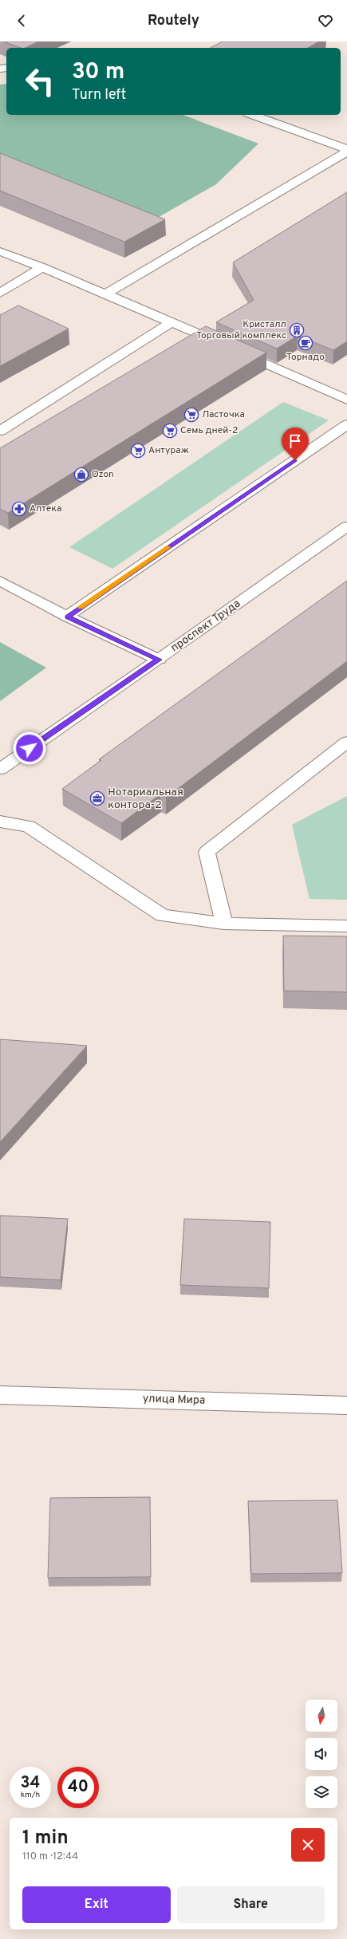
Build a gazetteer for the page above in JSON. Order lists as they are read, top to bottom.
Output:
{
  "streets": {
    "street": ["проспект Труда", "улица Мира"]
  },
  "places": {
    "building": ["Кристалл Торговый комплекс"],
    "cafe": ["Торнадо"],
    "supermarket": ["Ласточка", "Семь дней-2", "Антураж"],
    "shop": ["Ozon"],
    "pharmacy": ["Аптека"],
    "office": ["Нотариальная контора-2"]
  },
  "north": "bottom",
  "page": {
    "header": "Routely",
    "turn": ["30 m", "Turn left"],
    "speed": "34 km/h",
    "limit": "40",
    "heading": ["1 min", "110 m · 12:44"],
    "buttons": ["Exit", "Share"]
  }
}
